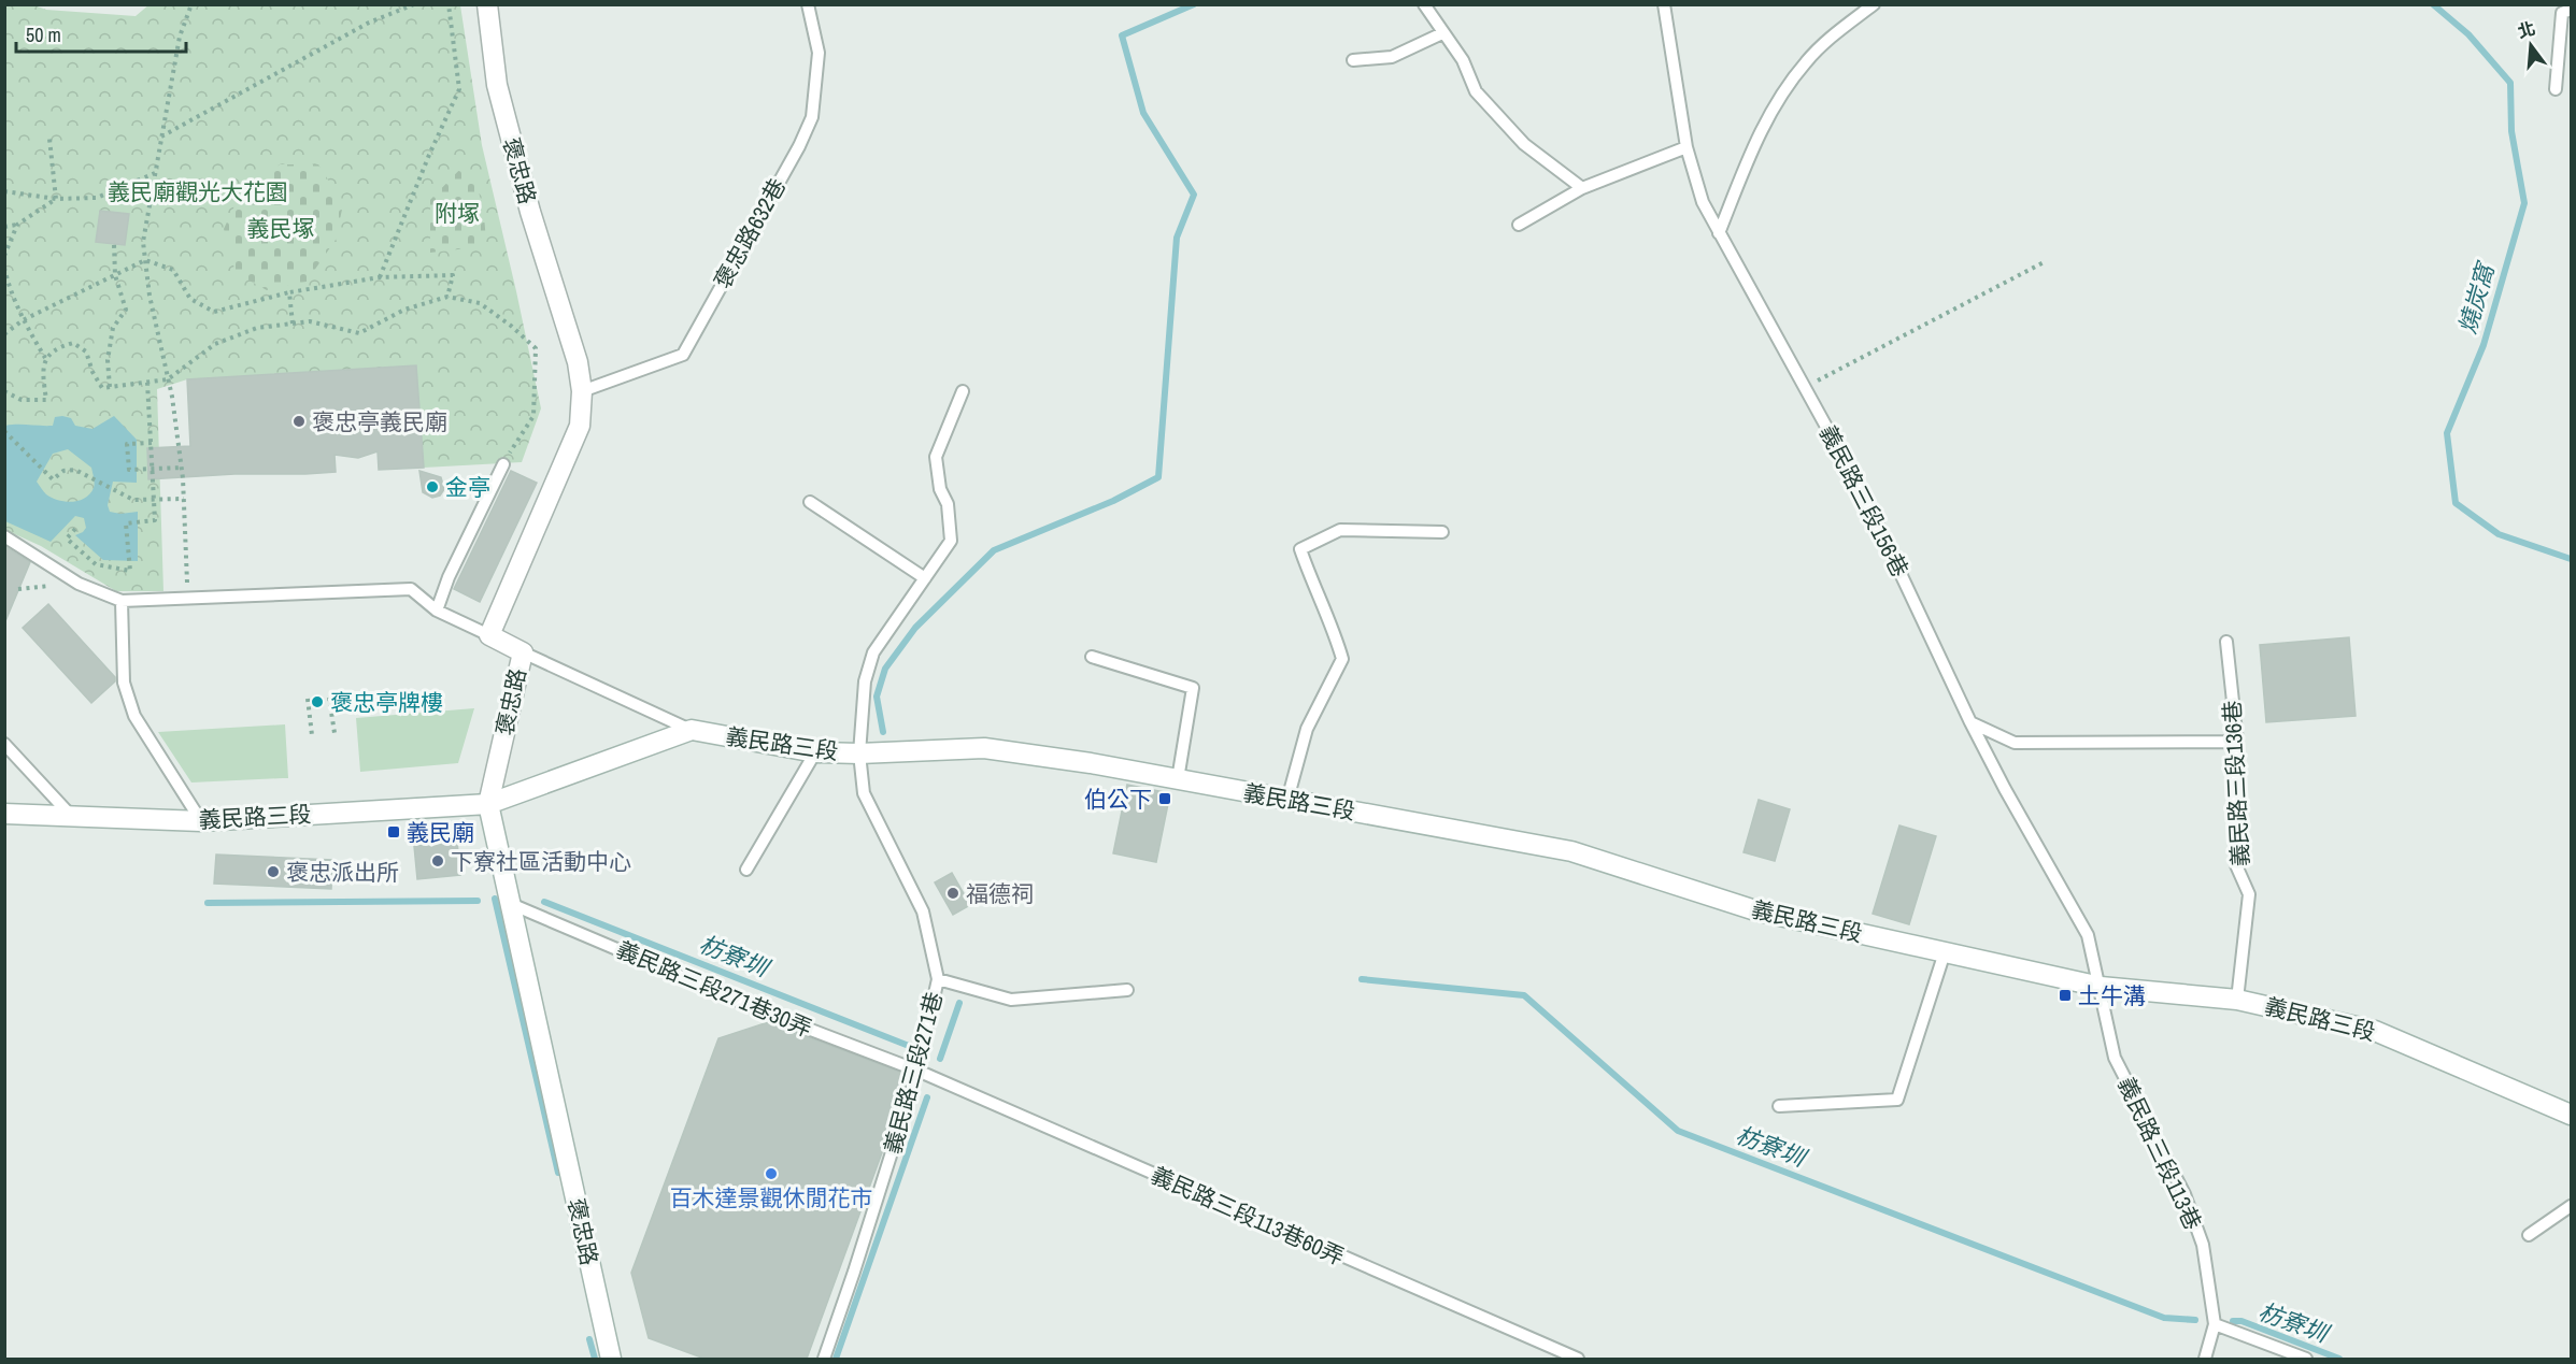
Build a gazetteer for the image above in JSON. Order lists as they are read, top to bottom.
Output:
{
  "streets": {
    "street": ["褒忠路", "義民路三段"],
    "lane": [
      "褒忠路632巷",
      "義民路三段156巷",
      "義民路三段136巷",
      "義民路三段271巷30弄",
      "義民路三段271巷",
      "義民路三段113巷",
      "義民路三段113巷60弄"
    ]
  },
  "crossings": [
    ["褒忠路", "褒忠路632巷"],
    ["褒忠路", "義民路三段"],
    ["褒忠路", "義民路三段271巷30弄"],
    ["義民路三段156巷", "義民路三段"],
    ["義民路三段156巷", "義民路三段113巷"],
    ["義民路三段", "義民路三段136巷"],
    ["義民路三段", "義民路三段271巷"],
    ["義民路三段", "義民路三段113巷"],
    ["義民路三段271巷30弄", "義民路三段271巷"],
    ["義民路三段271巷30弄", "義民路三段113巷60弄"],
    ["義民路三段271巷", "義民路三段113巷60弄"]
  ],
  "water": ["燒炭窩", "枋寮圳"],
  "parks": ["義民廟觀光大花園", "附塚", "義民塚"],
  "places": {
    "other": [
      "褒忠亭義民廟",
      "金亭",
      "褒忠亭牌樓",
      "下寮社區活動中心",
      "褒忠派出所",
      "福德祠",
      "百木達景觀休閒花市"
    ],
    "transit": ["伯公下", "義民廟", "土牛溝"]
  },
  "scale_bar": "50 m",
  "north": "top"
}
